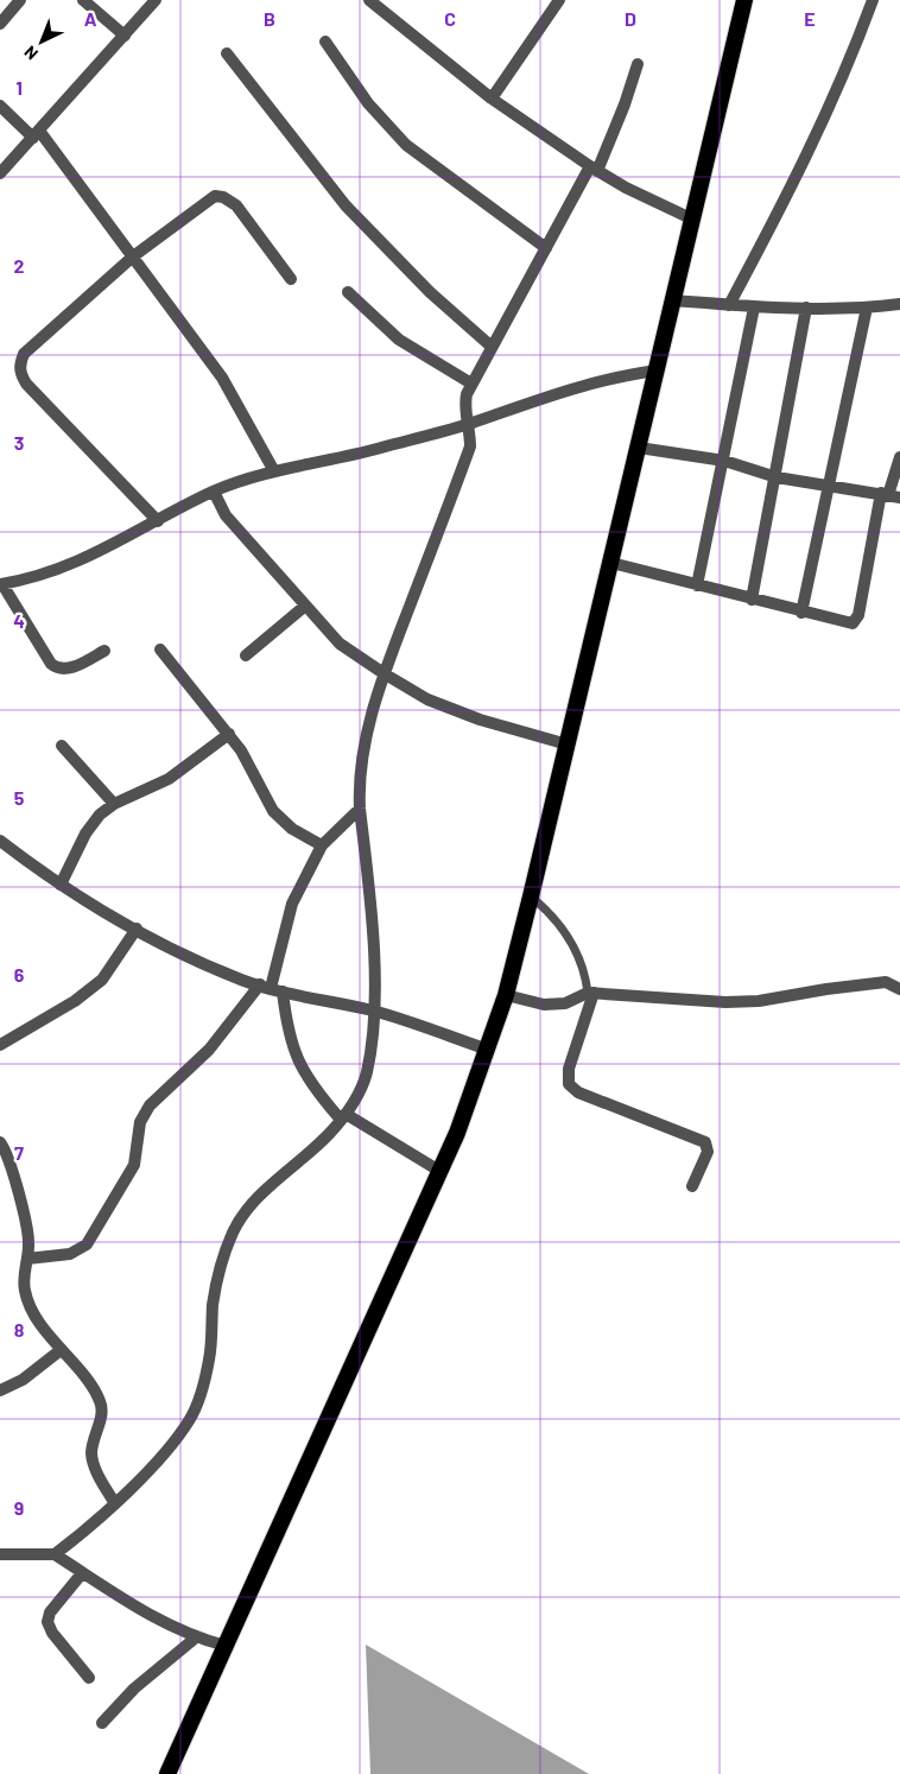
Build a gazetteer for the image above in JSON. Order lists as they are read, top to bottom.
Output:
{
  "north": "bottom left",
  "grid": {
    "columns": [
      "A",
      "B",
      "C",
      "D",
      "E"
    ],
    "rows": [
      "1",
      "2",
      "3",
      "4",
      "5",
      "6",
      "7",
      "8",
      "9"
    ]
  }
}
